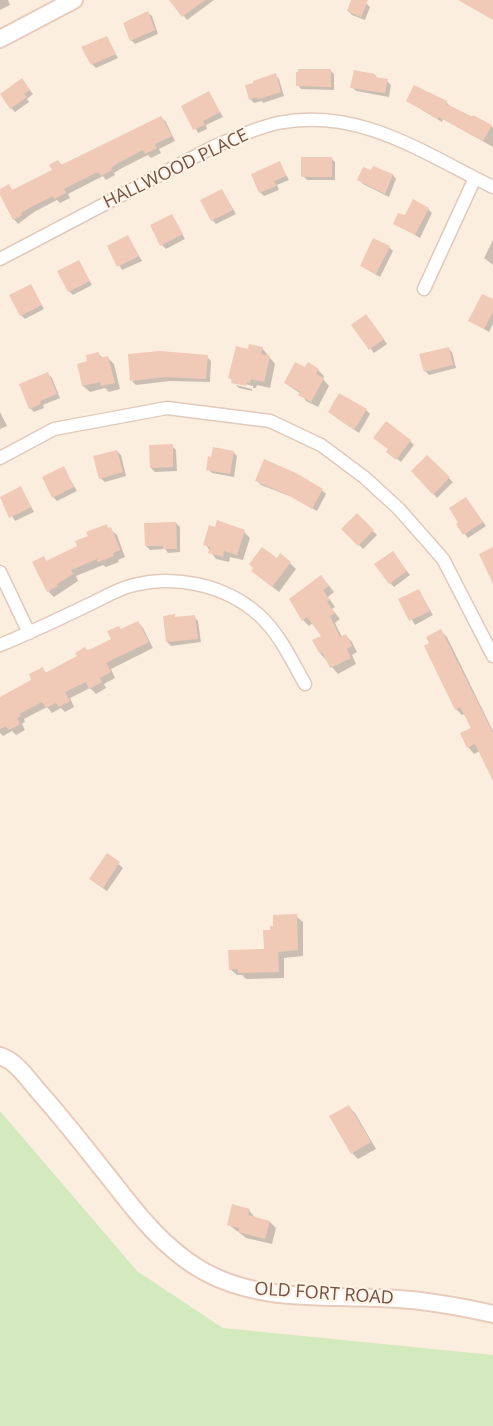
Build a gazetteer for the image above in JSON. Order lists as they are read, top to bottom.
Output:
{
  "streets": {
    "main road": ["OLD FORT ROAD"],
    "street": ["HALLWOOD PLACE"]
  }
}
